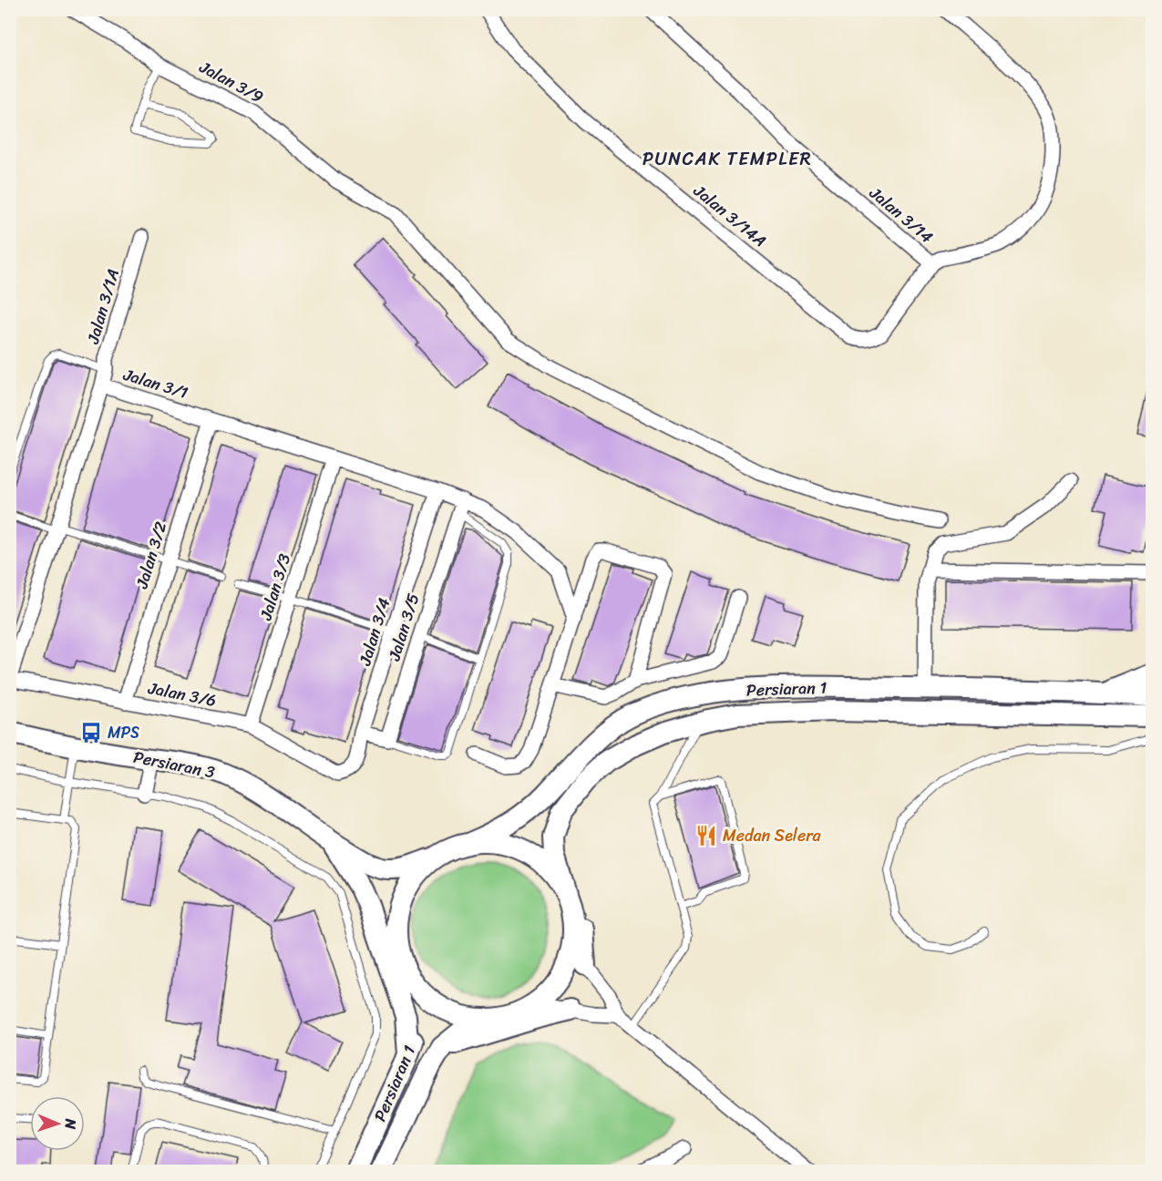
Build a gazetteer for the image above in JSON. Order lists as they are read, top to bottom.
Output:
{
  "streets": {
    "main road": ["Persiaran 1", "Persiaran 3"],
    "street": [
      "Jalan 3/9",
      "Jalan 3/14",
      "Jalan 3/14A",
      "Jalan 3/1A",
      "Jalan 3/1",
      "Jalan 3/2",
      "Jalan 3/3",
      "Jalan 3/5",
      "Jalan 3/4",
      "Jalan 3/6"
    ]
  },
  "crossings": [
    ["Jalan 3/14", "Jalan 3/14A"],
    ["Jalan 3/1A", "Jalan 3/1"],
    ["Jalan 3/1", "Jalan 3/2"],
    ["Jalan 3/1", "Jalan 3/3"],
    ["Jalan 3/1", "Jalan 3/5"],
    ["Jalan 3/1", "Jalan 3/4"],
    ["Jalan 3/1", "Jalan 3/6"],
    ["Jalan 3/2", "Jalan 3/6"],
    ["Jalan 3/3", "Jalan 3/6"],
    ["Jalan 3/4", "Jalan 3/6"],
    ["Persiaran 1", "Persiaran 3"]
  ],
  "districts": ["PUNCAK TEMPLER"],
  "places": {
    "bus stop": ["MPS"],
    "restaurant": ["Medan Selera"]
  },
  "north": "right"
}
